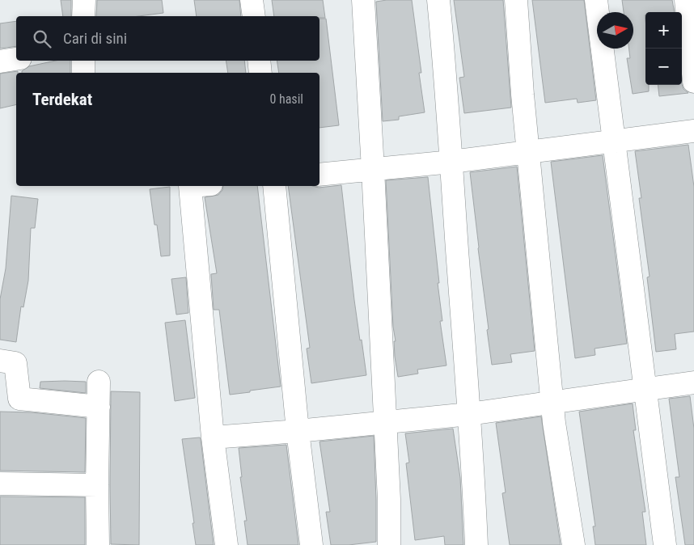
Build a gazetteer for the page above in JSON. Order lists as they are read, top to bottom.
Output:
{
  "north": "right",
  "page": {
    "map_buttons": ["+", "−"],
    "search": "Cari di sini",
    "heading": ["Terdekat", "0 hasil"]
  }
}
